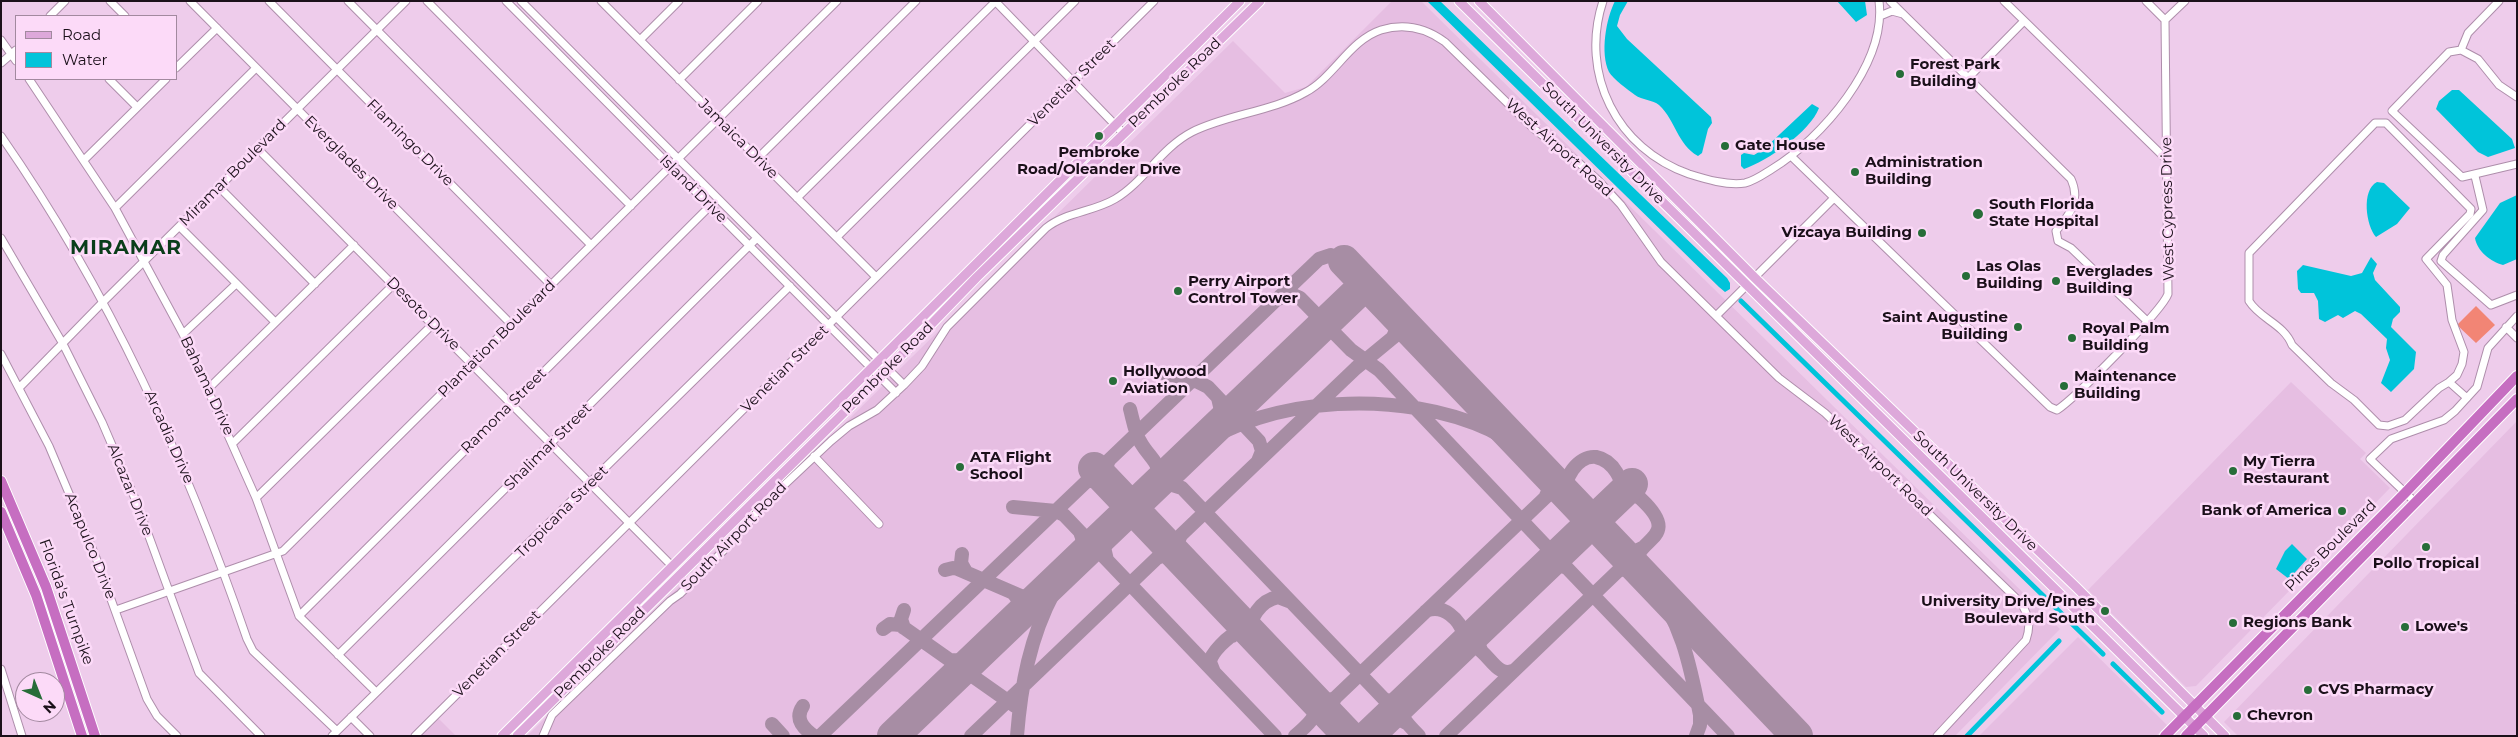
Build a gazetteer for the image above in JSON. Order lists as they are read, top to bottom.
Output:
{
  "streets": {
    "highway": ["Pines Boulevard", "Florida's Turnpike"],
    "main road": ["Pembroke Road", "South University Drive"],
    "street": [
      "Venetian Street",
      "Jamaica Drive",
      "Flamingo Drive",
      "West Airport Road",
      "Everglades Drive",
      "Miramar Boulevard",
      "Island Drive",
      "West Cypress Drive",
      "Desoto Drive",
      "Plantation Boulevard",
      "Bahama Drive",
      "Ramona Street",
      "Arcadia Drive",
      "Shalimar Street",
      "Alcazar Drive",
      "Tropicana Street",
      "South Airport Road",
      "Acapulco Drive"
    ]
  },
  "crossings": [
    ["Venetian Street", "Jamaica Drive"],
    ["Venetian Street", "Island Drive"],
    ["Venetian Street", "Desoto Drive"],
    ["Pembroke Road", "Island Drive"],
    ["Pembroke Road", "Desoto Drive"],
    ["Jamaica Drive", "Plantation Boulevard"],
    ["Flamingo Drive", "Miramar Boulevard"],
    ["Flamingo Drive", "Plantation Boulevard"],
    ["South University Drive", "Pines Boulevard"],
    ["West Airport Road", "South Airport Road"],
    ["Everglades Drive", "Miramar Boulevard"],
    ["Everglades Drive", "Plantation Boulevard"],
    ["Miramar Boulevard", "Desoto Drive"],
    ["Miramar Boulevard", "Bahama Drive"],
    ["Miramar Boulevard", "Arcadia Drive"],
    ["Miramar Boulevard", "Alcazar Drive"],
    ["Miramar Boulevard", "Acapulco Drive"],
    ["Island Drive", "Plantation Boulevard"],
    ["Island Drive", "Ramona Street"],
    ["Island Drive", "Shalimar Street"],
    ["Island Drive", "Tropicana Street"],
    ["Desoto Drive", "Plantation Boulevard"],
    ["Desoto Drive", "Ramona Street"],
    ["Desoto Drive", "Shalimar Street"],
    ["Desoto Drive", "Tropicana Street"],
    ["Plantation Boulevard", "Bahama Drive"],
    ["Plantation Boulevard", "Arcadia Drive"],
    ["Plantation Boulevard", "Alcazar Drive"],
    ["Plantation Boulevard", "Acapulco Drive"],
    ["Bahama Drive", "Ramona Street"],
    ["Bahama Drive", "Shalimar Street"],
    ["Bahama Drive", "Tropicana Street"],
    ["Arcadia Drive", "Tropicana Street"]
  ],
  "districts": ["MIRAMAR"],
  "places": [
    "Forest Park Building",
    "Pembroke Road/Oleander Drive",
    "Gate House",
    "Administration Building",
    "South Florida State Hospital",
    "Vizcaya Building",
    "Las Olas Building",
    "Everglades Building",
    "Perry Airport Control Tower",
    "Saint Augustine Building",
    "Royal Palm Building",
    "Hollywood Aviation",
    "Maintenance Building",
    "ATA Flight School",
    "My Tierra Restaurant",
    "Bank of America",
    "Pollo Tropical",
    "University Drive/Pines Boulevard South",
    "Regions Bank",
    "Lowe's",
    "CVS Pharmacy",
    "Chevron"
  ],
  "legend": ["Road", "Water"],
  "north": "bottom right"
}
